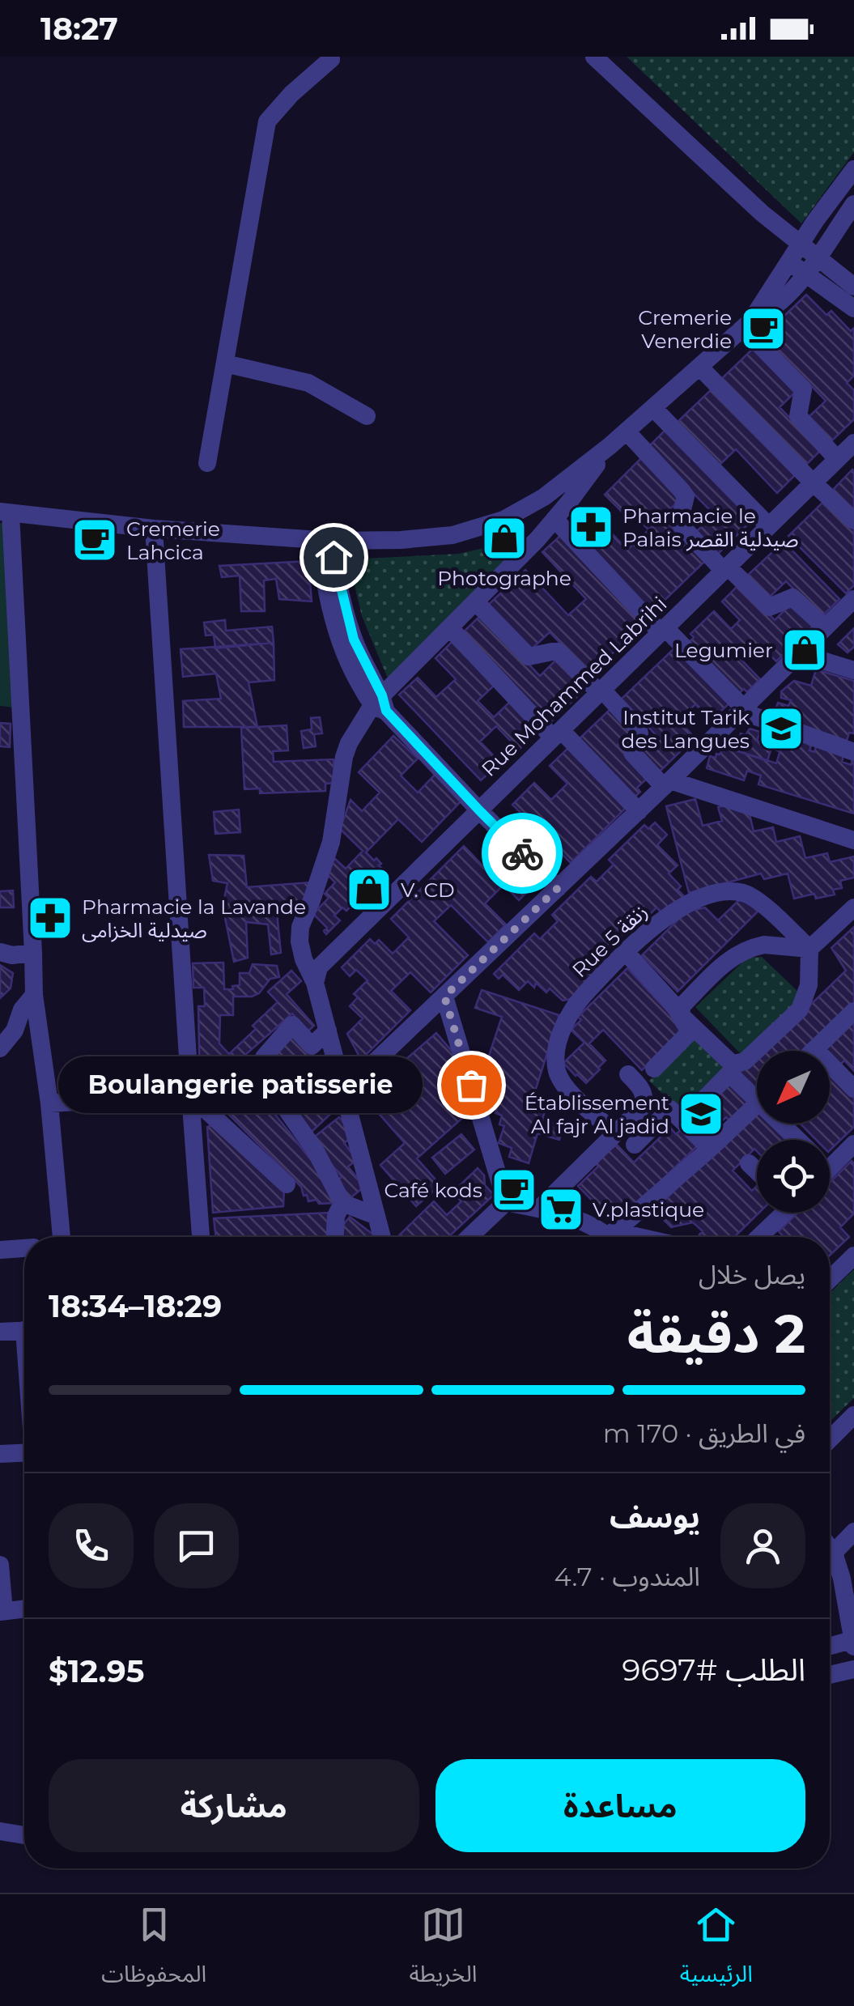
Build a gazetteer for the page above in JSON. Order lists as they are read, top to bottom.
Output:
{
  "streets": {
    "street": ["Rue Mohammed Labrihi", "Rue 5 زنقة"]
  },
  "places": {
    "cafe": ["Cremerie Venerdie", "Cremerie Lahcica", "Café kods"],
    "pharmacy": ["Pharmacie le Palais صيدلية القصر", "Pharmacie la Lavande صيدلية الخزامى"],
    "shop": ["Photographe", "Legumier", "V. CD"],
    "school or university": ["Institut Tarik des Langues", "Établissement Al fajr Al jadid"],
    "other": ["Boulangerie patisserie"],
    "supermarket": ["V.plastique"]
  },
  "north": "bottom left",
  "page": {
    "status": "18:27",
    "bubble": "Boulangerie patisserie",
    "heading": ["2 دقيقة", "يصل خلال", "18:29–18:34"],
    "panel": [
      "يوسف",
      "المندوب · 4.7",
      "الطلب #9697",
      "$12.95"
    ],
    "bar": "في الطريق · 170 m",
    "buttons": ["مساعدة", "مشاركة"],
    "tabs": ["الرئيسية", "الخريطة", "المحفوظات"]
  }
}
